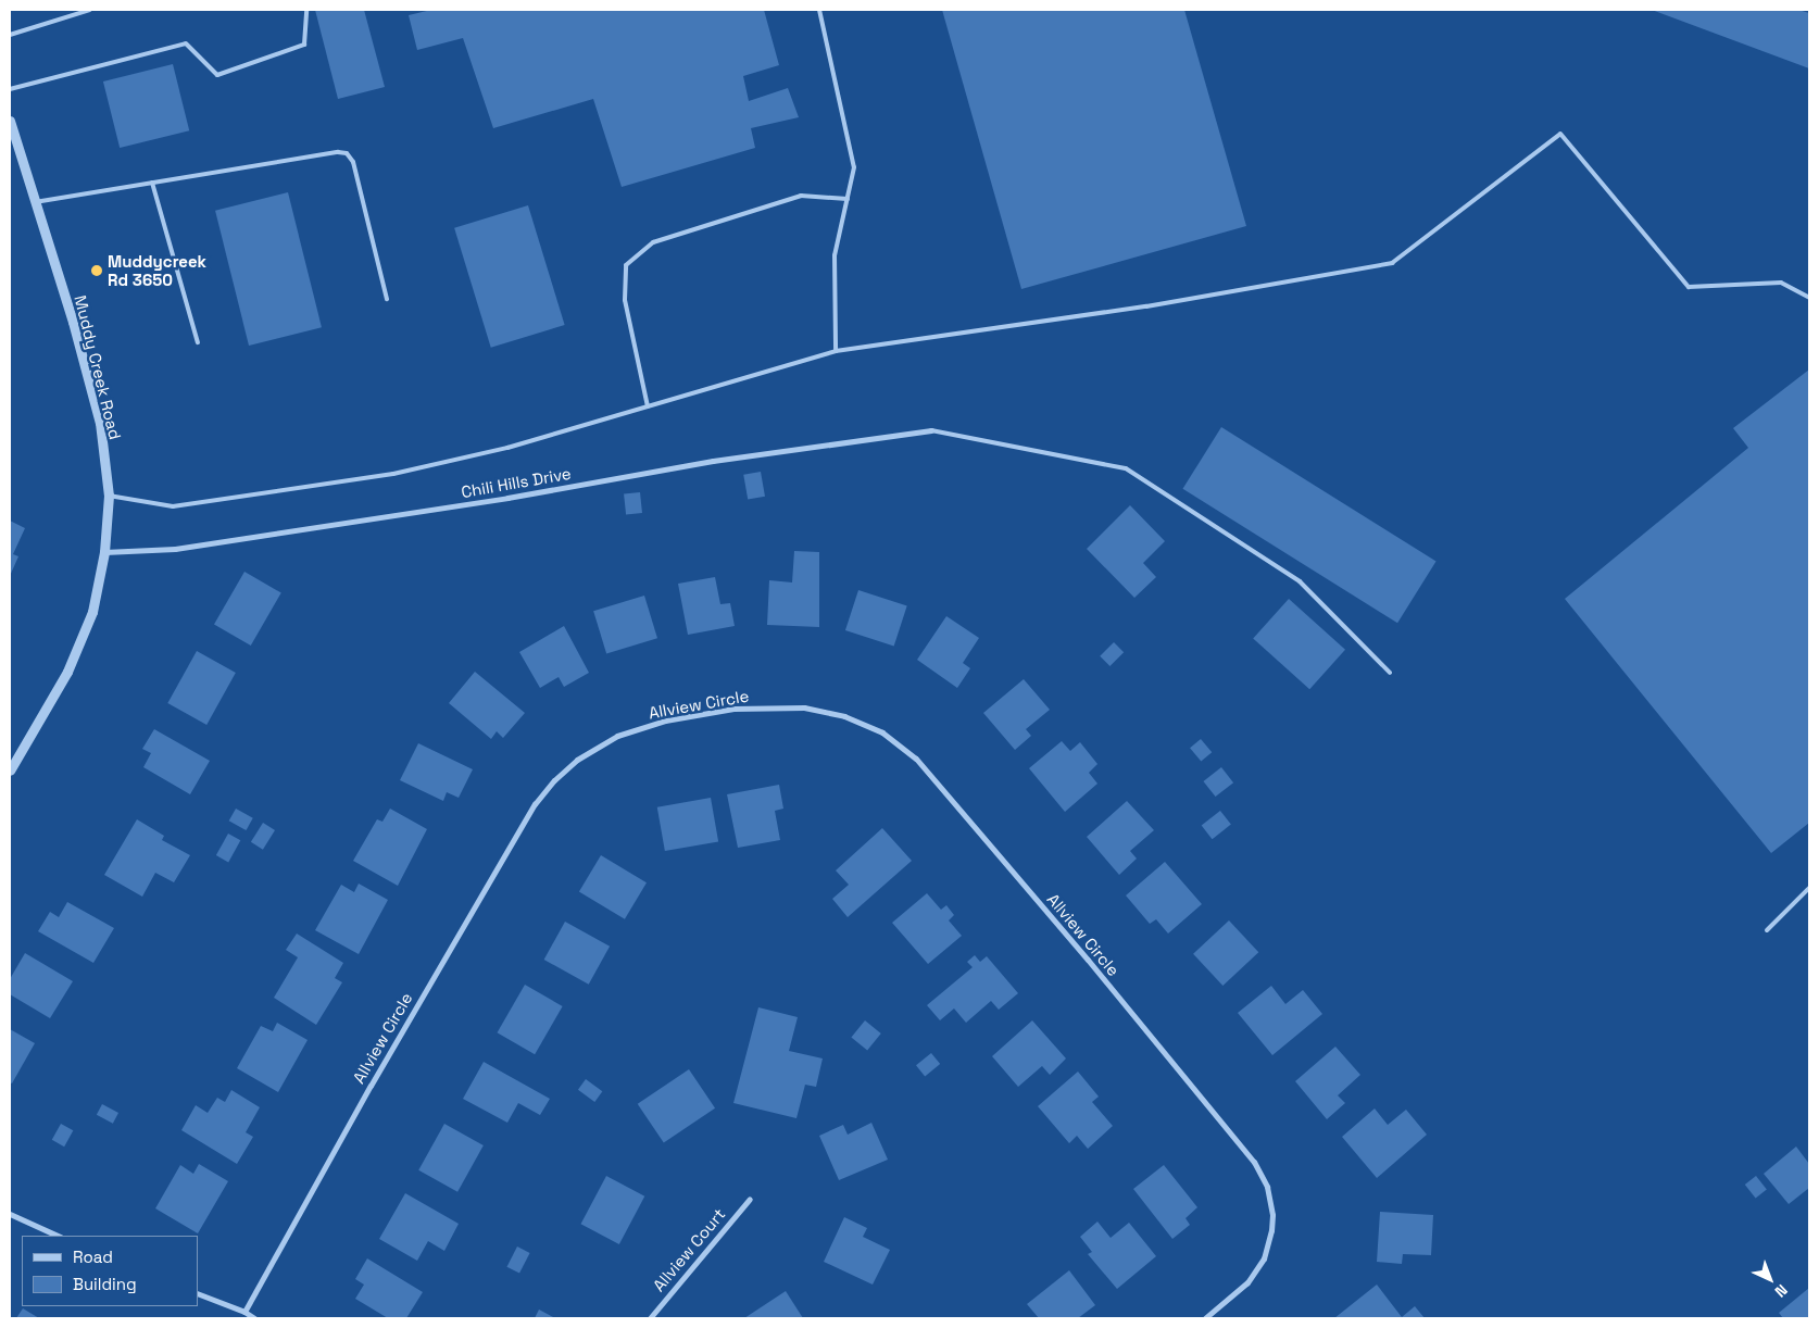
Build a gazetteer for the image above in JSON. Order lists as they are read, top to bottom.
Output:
{
  "streets": {
    "street": [
      "Muddy Creek Road",
      "Chili Hills Drive",
      "Allview Circle",
      "Allview Court"
    ]
  },
  "crossings": [
    ["Muddy Creek Road", "Chili Hills Drive"]
  ],
  "places": ["Muddycreek Rd 3650"],
  "legend": ["Road", "Building"],
  "north": "bottom right"
}
